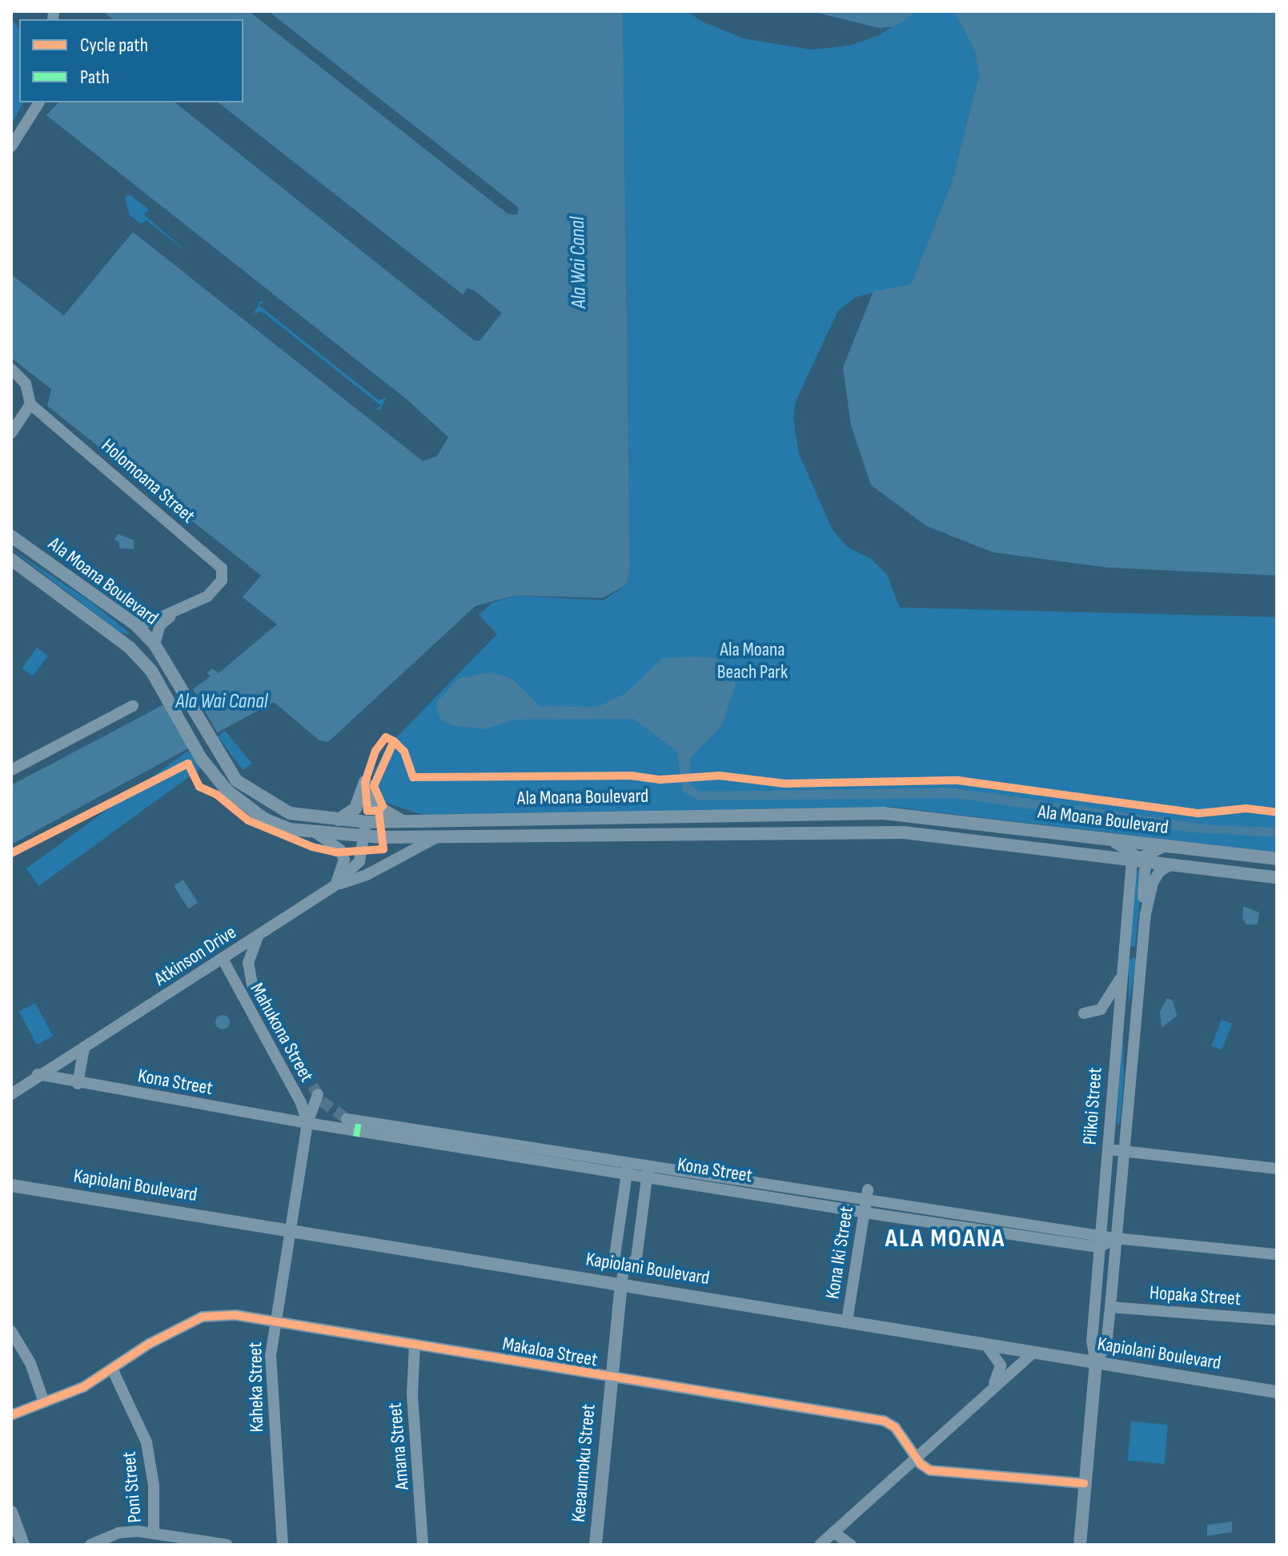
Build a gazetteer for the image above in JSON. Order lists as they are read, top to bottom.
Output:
{
  "streets": {
    "main road": [
      "Ala Moana Boulevard",
      "Piikoi Street",
      "Kapiolani Boulevard",
      "Keeaumoku Street"
    ],
    "street": [
      "Holomoana Street",
      "Atkinson Drive",
      "Mahukona Street",
      "Kona Street",
      "Kona Iki Street",
      "Hopaka Street",
      "Makaloa Street",
      "Kaheka Street",
      "Amana Street",
      "Poni Street"
    ]
  },
  "crossings": [
    ["Holomoana Street", "Ala Moana Boulevard"],
    ["Ala Moana Boulevard", "Atkinson Drive"],
    ["Ala Moana Boulevard", "Piikoi Street"],
    ["Atkinson Drive", "Mahukona Street"],
    ["Atkinson Drive", "Kona Street"],
    ["Mahukona Street", "Kona Street"],
    ["Mahukona Street", "Kapiolani Boulevard"],
    ["Mahukona Street", "Kaheka Street"],
    ["Kona Street", "Piikoi Street"],
    ["Kona Street", "Kona Iki Street"],
    ["Kona Street", "Keeaumoku Street"],
    ["Piikoi Street", "Kapiolani Boulevard"],
    ["Piikoi Street", "Hopaka Street"],
    ["Piikoi Street", "Makaloa Street"],
    ["Kapiolani Boulevard", "Kona Iki Street"],
    ["Kapiolani Boulevard", "Kaheka Street"],
    ["Kapiolani Boulevard", "Keeaumoku Street"],
    ["Makaloa Street", "Kaheka Street"],
    ["Makaloa Street", "Amana Street"],
    ["Makaloa Street", "Keeaumoku Street"],
    ["Makaloa Street", "Poni Street"]
  ],
  "districts": ["ALA MOANA"],
  "water": ["Ala Wai Canal"],
  "parks": ["Ala Moana Beach Park"],
  "legend": ["Cycle path", "Path"]
}
